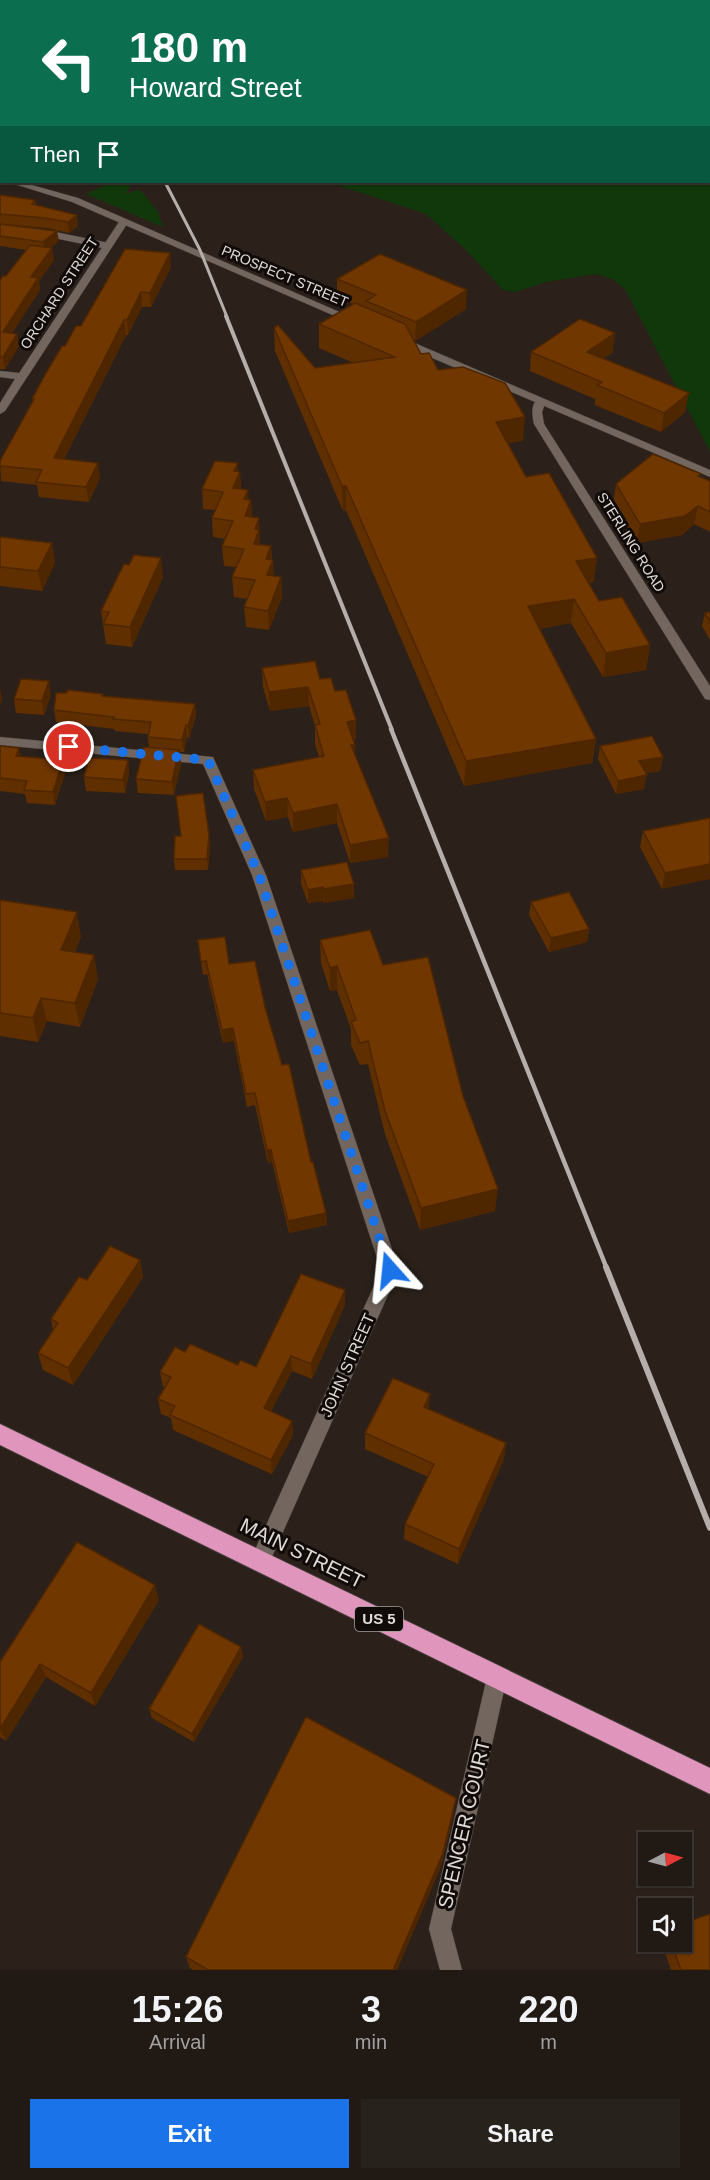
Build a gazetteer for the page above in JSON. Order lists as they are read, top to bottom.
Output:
{
  "streets": {
    "highway": ["MAIN STREET", "US 5"],
    "street": [
      "PROSPECT STREET",
      "ORCHARD STREET",
      "STERLING ROAD",
      "JOHN STREET",
      "SPENCER COURT"
    ]
  },
  "crossings": [
    ["PROSPECT STREET", "ORCHARD STREET"],
    ["JOHN STREET", "MAIN STREET"],
    ["MAIN STREET", "SPENCER COURT"]
  ],
  "north": "right",
  "page": {
    "turn": ["180 m", "Howard Street"],
    "then": "Then",
    "eta": [
      "15:26",
      "Arrival",
      "3",
      "min",
      "220",
      "m"
    ],
    "buttons": ["Exit", "Share"]
  }
}
